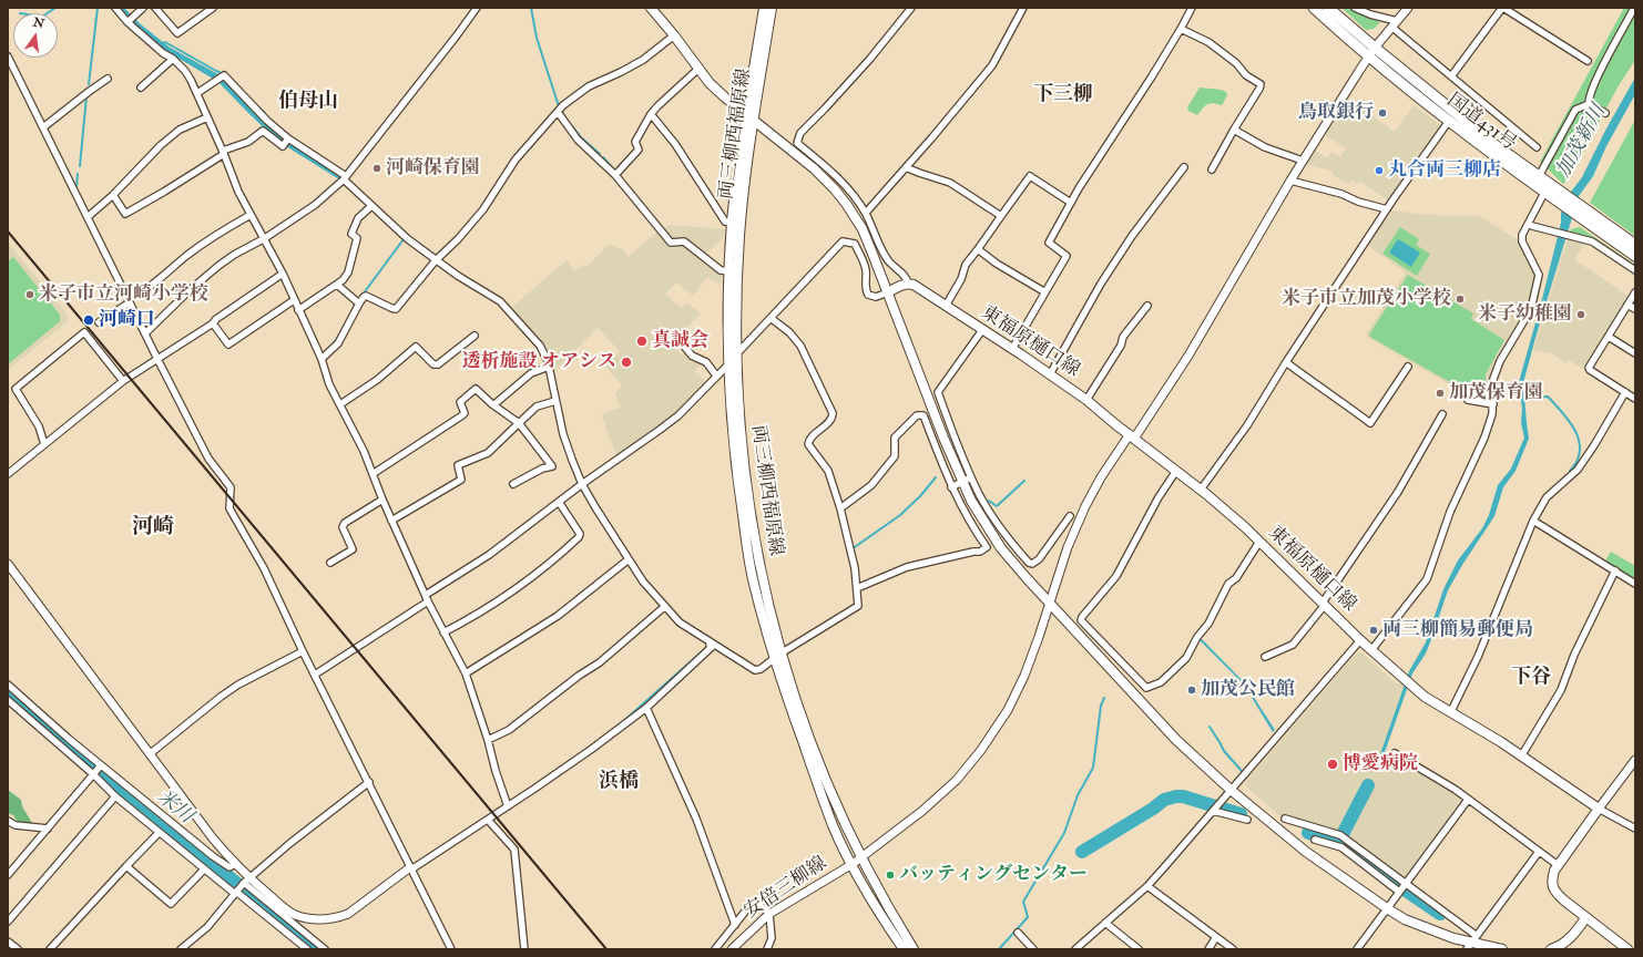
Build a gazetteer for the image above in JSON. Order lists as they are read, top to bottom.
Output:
{
  "streets": {
    "highway": ["国道431号"],
    "main road": ["両三柳西福原線", "東福原樋口線"],
    "street": ["安倍三柳線"]
  },
  "crossings": [
    ["国道431号", "安倍三柳線"],
    ["両三柳西福原線", "安倍三柳線"],
    ["東福原樋口線", "安倍三柳線"]
  ],
  "districts": [
    "下三柳",
    "伯母山",
    "河崎",
    "下谷",
    "浜橋"
  ],
  "water": ["加茂新川", "米川"],
  "places": [
    "鳥取銀行",
    "河崎保育園",
    "丸合両三柳店",
    "米子市立河崎小学校",
    "米子市立加茂小学校",
    "米子幼稚園",
    "河崎口",
    "真誠会",
    "透析施設 オアシス",
    "加茂保育園",
    "両三柳簡易郵便局",
    "加茂公民館",
    "博愛病院",
    "バッティングセンター"
  ],
  "north": "top"
}
